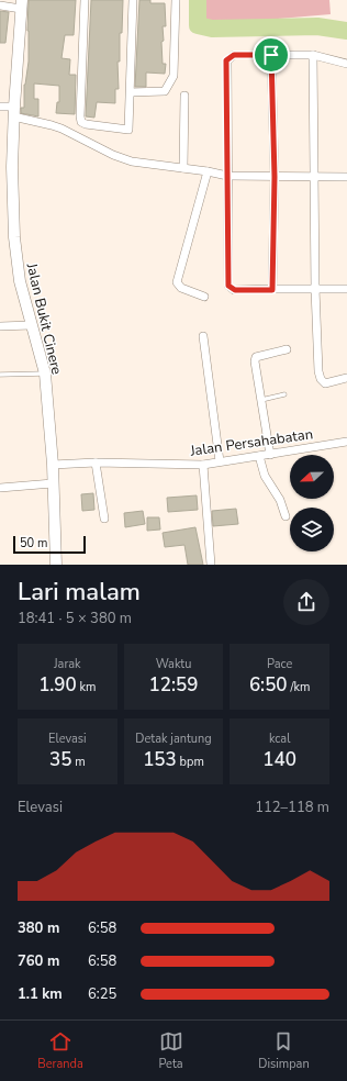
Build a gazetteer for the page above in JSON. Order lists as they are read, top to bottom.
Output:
{
  "streets": {
    "main road": ["Jalan Bukit Cinere"],
    "street": ["Jalan Persahabatan"]
  },
  "crossings": [
    ["Jalan Bukit Cinere", "Jalan Persahabatan"]
  ],
  "scale_bar": "50 m",
  "north": "left",
  "page": {
    "scale": "50 m",
    "heading": ["Lari malam", "18:41 · 5 × 380 m"],
    "stats": [
      ["Jarak", "1.90 km"],
      ["Waktu", "12:59"],
      ["Pace", "6:50 /km"],
      ["Elevasi", "35 m"],
      ["Detak jantung", "153 bpm"],
      ["kcal", "140"]
    ],
    "chart": ["Elevasi", "112–118 m"],
    "list": [
      {
        "name": "380 m",
        "note": "6:58"
      },
      {
        "name": "760 m",
        "note": "6:58"
      },
      {
        "name": "1.1 km",
        "note": "6:25"
      }
    ],
    "tabs": ["Beranda", "Peta", "Disimpan"]
  }
}
